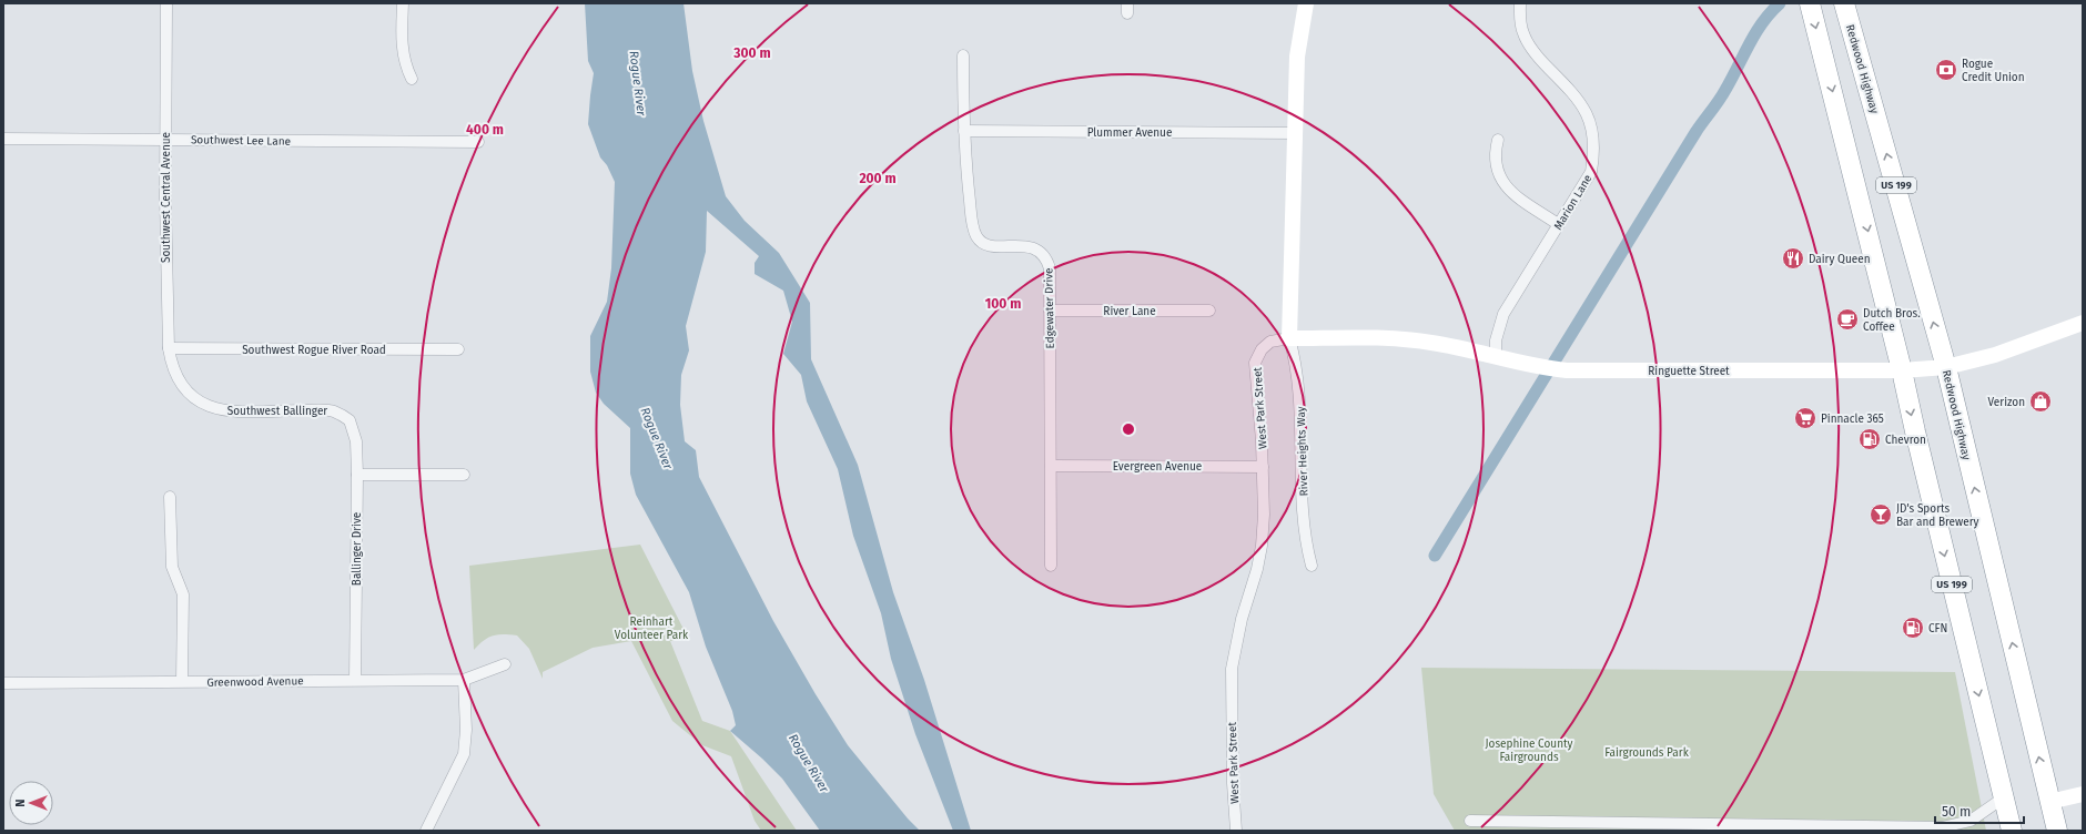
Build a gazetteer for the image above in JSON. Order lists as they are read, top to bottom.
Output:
{
  "streets": {
    "highway": ["Redwood Highway", "US 199"],
    "street": [
      "Plummer Avenue",
      "Southwest Lee Lane",
      "Southwest Central Avenue",
      "Marion Lane",
      "Edgewater Drive",
      "River Lane",
      "Southwest Rogue River Road",
      "Ringuette Street",
      "West Park Street",
      "Southwest Ballinger",
      "River Heights Way",
      "Evergreen Avenue",
      "Ballinger Drive",
      "Greenwood Avenue"
    ]
  },
  "crossings": [
    ["Redwood Highway", "Ringuette Street"],
    ["Plummer Avenue", "Edgewater Drive"],
    ["Southwest Lee Lane", "Southwest Central Avenue"],
    ["US 199", "Ringuette Street"],
    ["Southwest Central Avenue", "Southwest Rogue River Road"],
    ["Southwest Central Avenue", "Southwest Ballinger"],
    ["Marion Lane", "Ringuette Street"],
    ["Edgewater Drive", "River Lane"],
    ["Edgewater Drive", "Evergreen Avenue"],
    ["Ringuette Street", "West Park Street"],
    ["Ringuette Street", "River Heights Way"],
    ["West Park Street", "River Heights Way"],
    ["West Park Street", "Evergreen Avenue"],
    ["Southwest Ballinger", "Ballinger Drive"],
    ["Ballinger Drive", "Greenwood Avenue"]
  ],
  "water": ["Rogue River"],
  "parks": ["Reinhart Volunteer Park", "Josephine County Fairgrounds", "Fairgrounds Park"],
  "places": {
    "bank": ["Rogue Credit Union"],
    "restaurant": ["Dairy Queen"],
    "cafe": ["Dutch Bros. Coffee"],
    "shop": ["Verizon"],
    "supermarket": ["Pinnacle 365"],
    "fuel station": ["Chevron", "CFN"],
    "bar": ["JD's Sports Bar and Brewery"]
  },
  "scale_bar": "50 m",
  "north": "left",
  "rings": [
    "300 m",
    "400 m",
    "200 m",
    "100 m"
  ]
}
